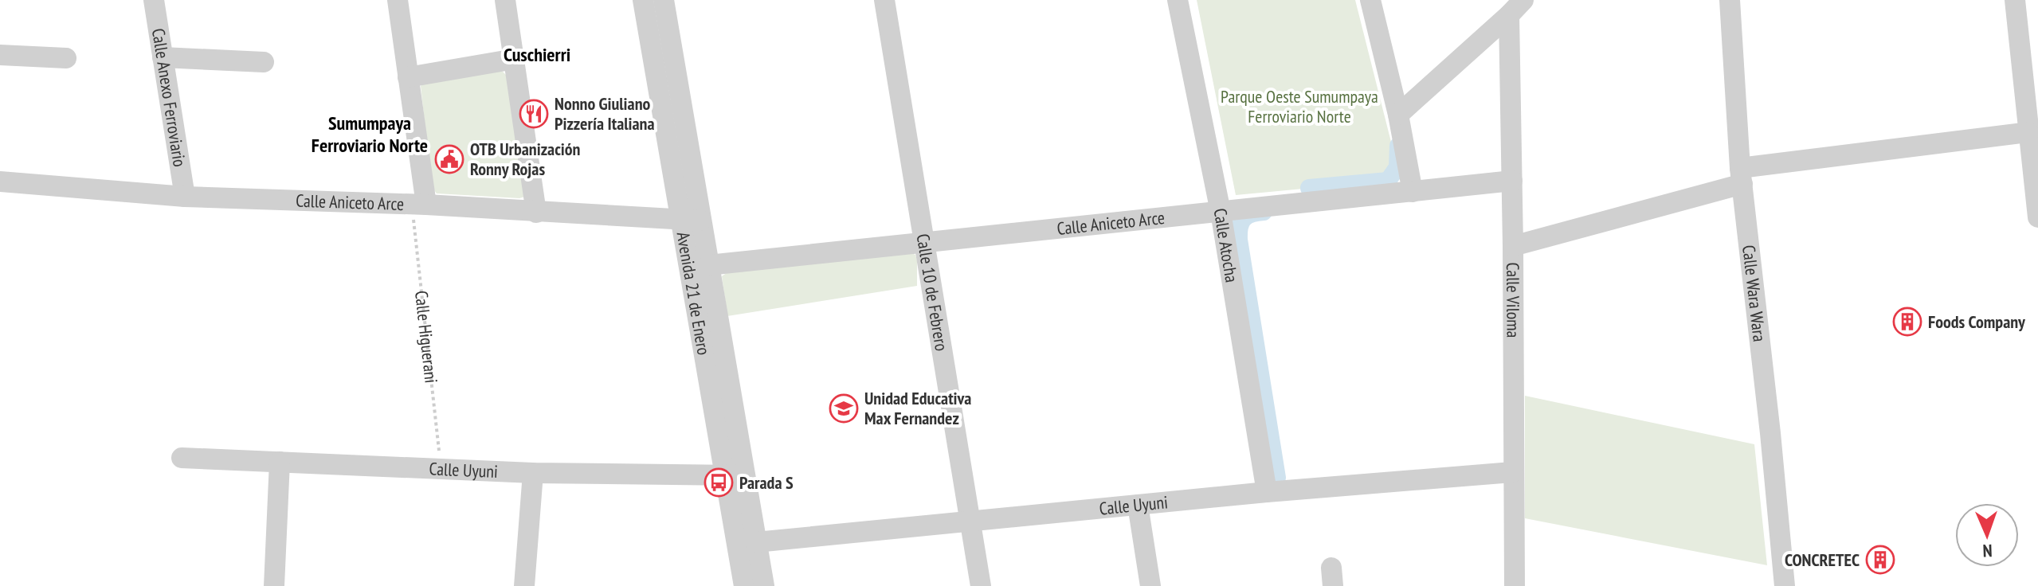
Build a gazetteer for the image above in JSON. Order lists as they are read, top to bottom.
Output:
{
  "streets": {
    "street": [
      "Calle Anexo Ferroviario",
      "Calle Aniceto Arce",
      "Calle Atocha",
      "Avenida 21 de Enero",
      "Calle 10 de Febrero",
      "Calle Wara Wara",
      "Calle Viloma",
      "Calle Uyuni"
    ],
    "path": ["Calle Higuerani"]
  },
  "crossings": [
    ["Calle Anexo Ferroviario", "Calle Aniceto Arce"],
    ["Calle Aniceto Arce", "Calle Atocha"],
    ["Calle Aniceto Arce", "Avenida 21 de Enero"],
    ["Calle Aniceto Arce", "Calle 10 de Febrero"],
    ["Calle Aniceto Arce", "Calle Viloma"],
    ["Calle Aniceto Arce", "Calle Higuerani"],
    ["Calle Atocha", "Calle Uyuni"],
    ["Avenida 21 de Enero", "Calle Uyuni"],
    ["Calle 10 de Febrero", "Calle Uyuni"],
    ["Calle Viloma", "Calle Uyuni"],
    ["Calle Higuerani", "Calle Uyuni"]
  ],
  "districts": ["Cuschierri", "Sumumpaya Ferroviario Norte"],
  "parks": ["Parque Oeste Sumumpaya Ferroviario Norte"],
  "places": {
    "restaurant": ["Nonno Giuliano Pizzería Italiana"],
    "public building": ["OTB Urbanización Ronny Rojas"],
    "building": ["Foods Company", "CONCRETEC"],
    "school or university": ["Unidad Educativa Max Fernandez"],
    "bus stop": ["Parada S"]
  },
  "north": "bottom"
}
